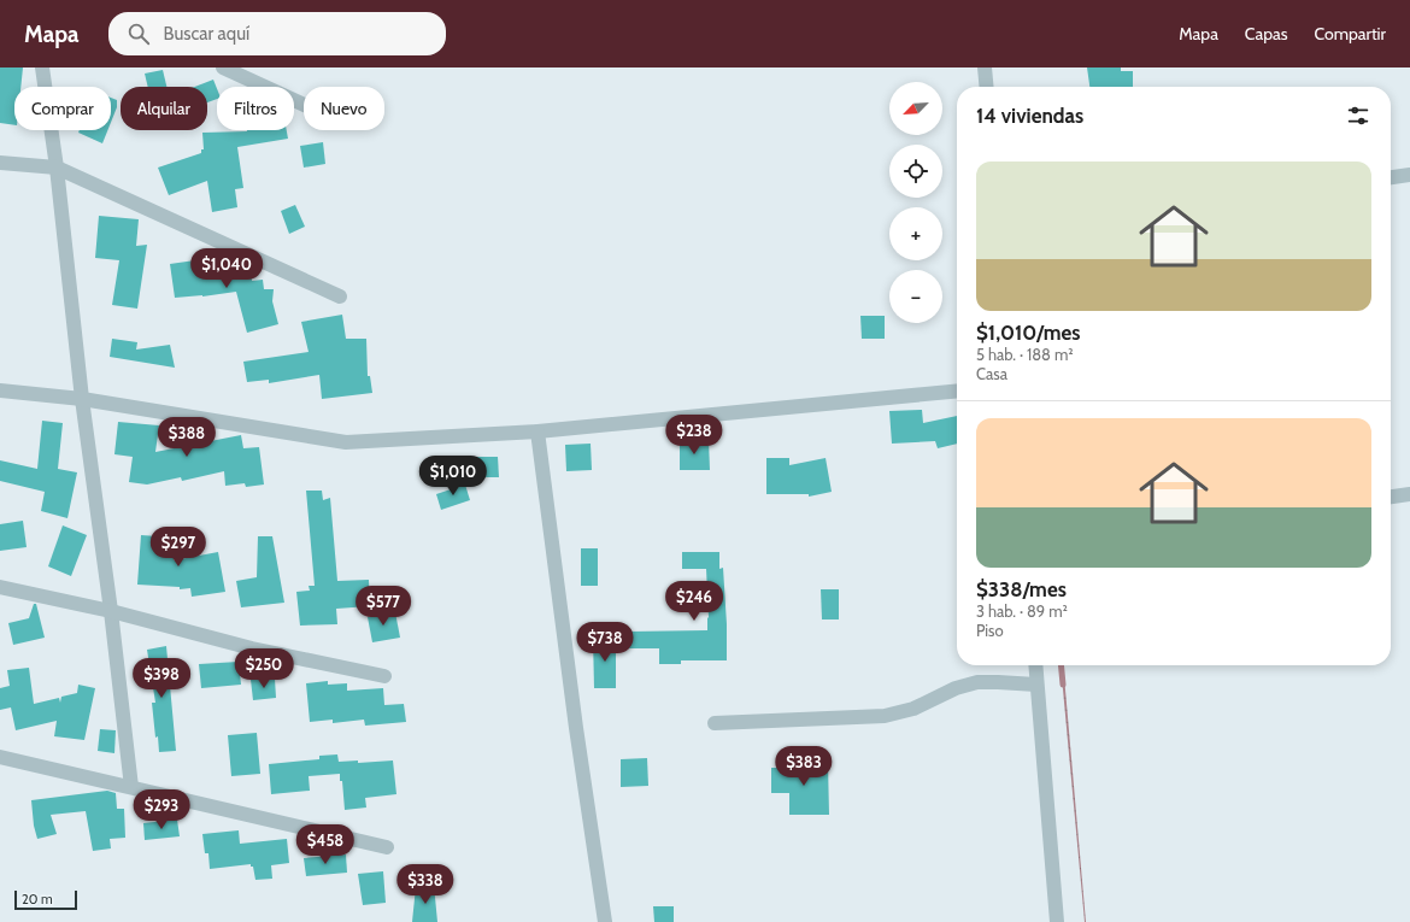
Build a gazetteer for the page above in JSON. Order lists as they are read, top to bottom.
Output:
{
  "scale_bar": "20 m",
  "north": "bottom left",
  "page": {
    "header": "Mapa",
    "search": "Buscar aquí",
    "nav": ["Mapa", "Capas", "Compartir"],
    "map_buttons": ["+", "−"],
    "chip": [
      "Comprar",
      "Alquilar",
      "Filtros",
      "Nuevo"
    ],
    "heading": "14 viviendas",
    "list": [
      {
        "name": "$1,010/mes",
        "note": "5 hab. · 188 m² · Casa"
      },
      {
        "name": "$338/mes",
        "note": "3 hab. · 89 m² · Piso"
      }
    ],
    "price": [
      "$1,040",
      "$238",
      "$388",
      "$1,010",
      "$297",
      "$246",
      "$577",
      "$738",
      "$250",
      "$398",
      "$383",
      "$293",
      "$458",
      "$338"
    ],
    "scale": "20 m"
  }
}
